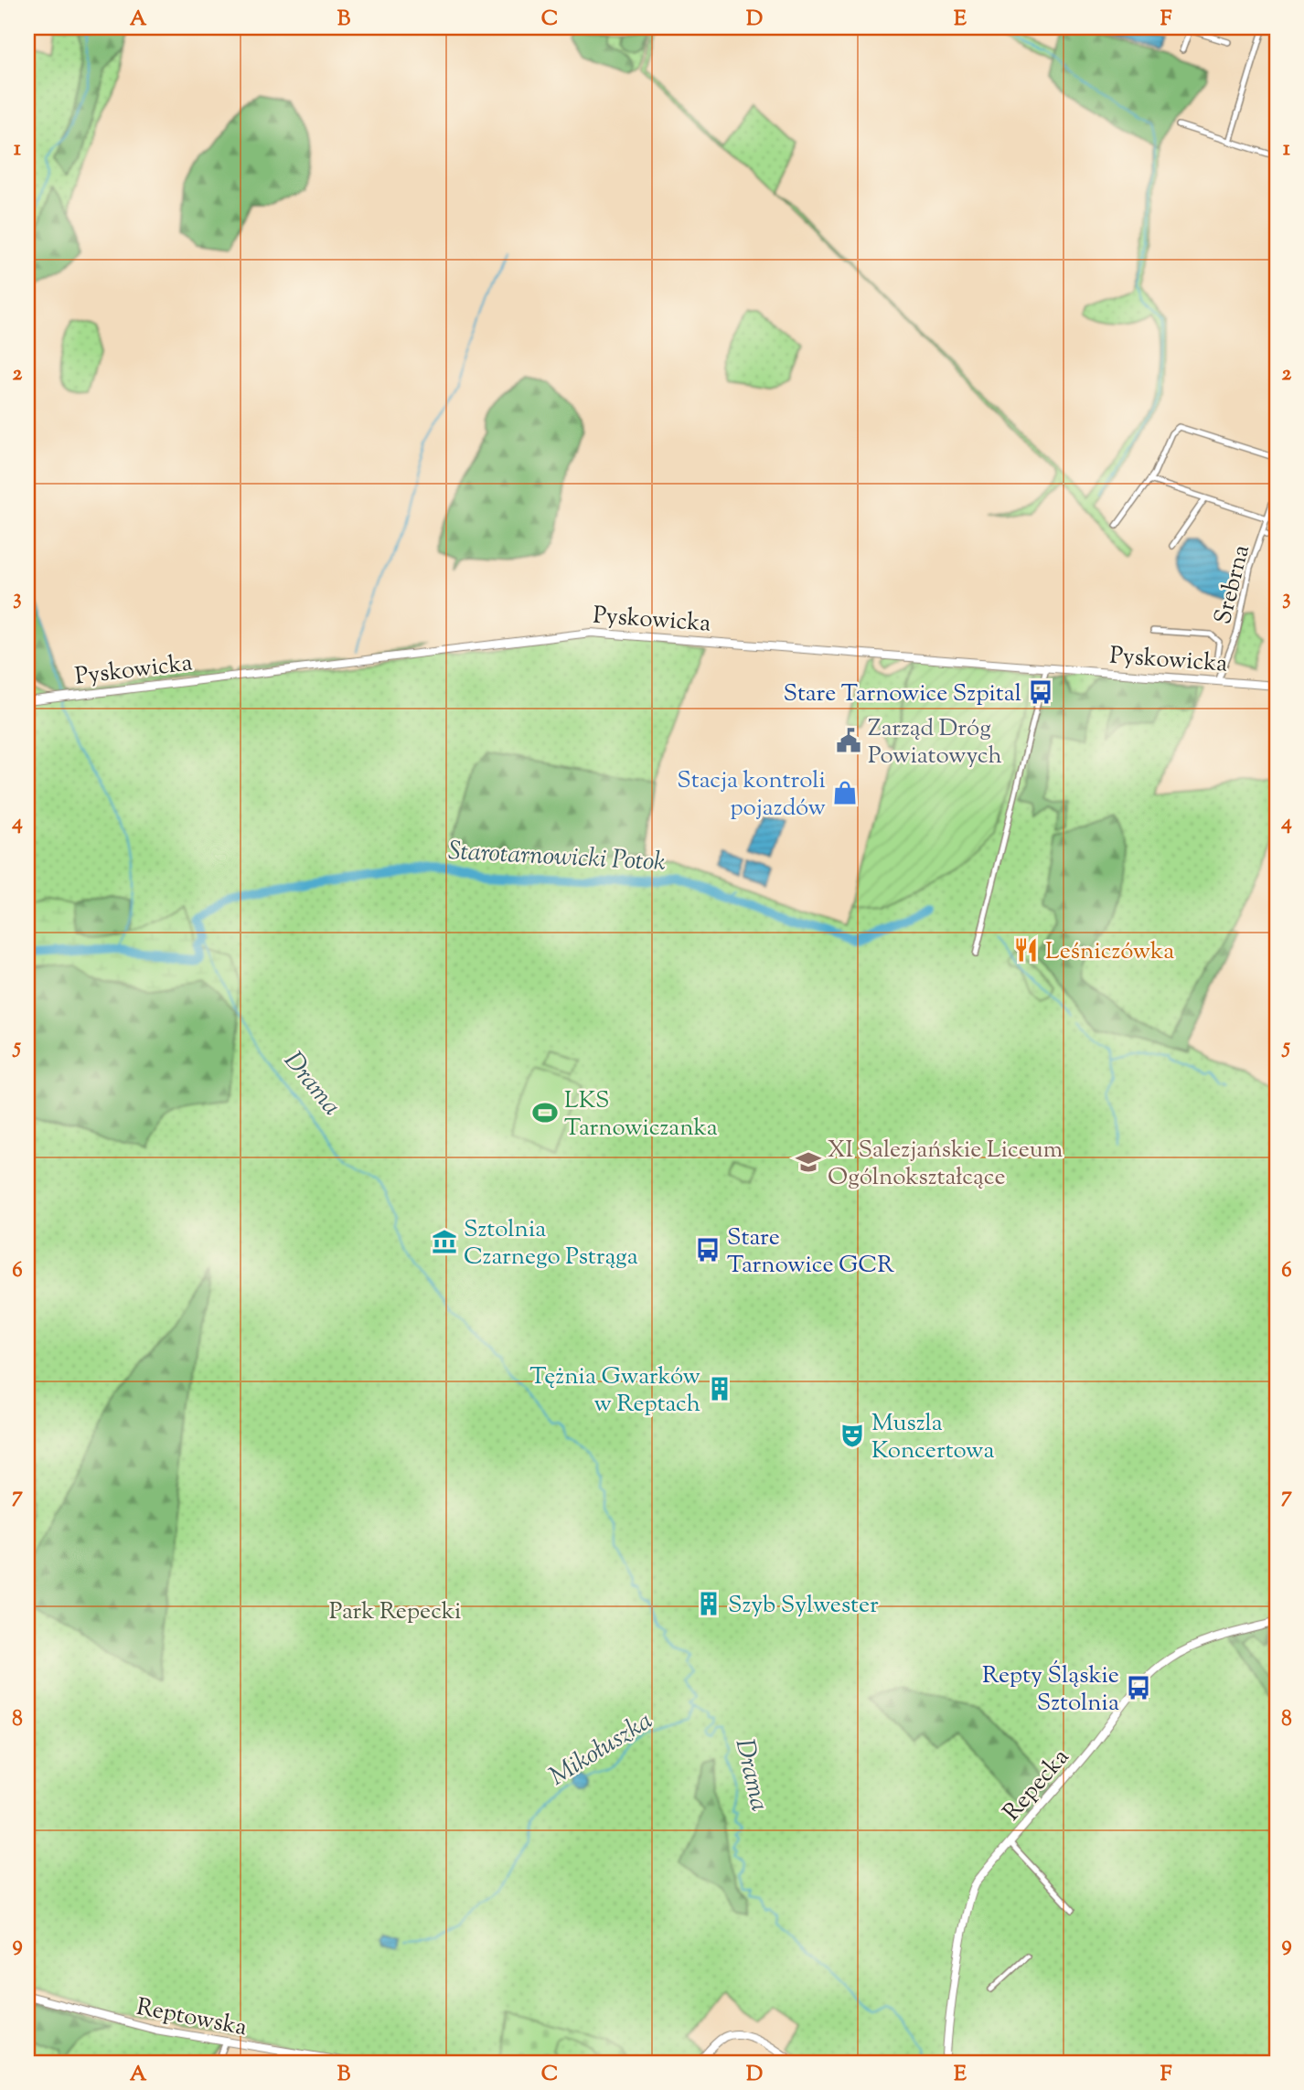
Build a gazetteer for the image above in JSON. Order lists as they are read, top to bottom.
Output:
{
  "streets": {
    "street": [
      "Srebrna",
      "Pyskowicka",
      "Repecka",
      "Reptowska"
    ]
  },
  "crossings": [
    ["Srebrna", "Pyskowicka"]
  ],
  "water": ["Starotarnowicki Potok", "Drama", "Mikołuszka"],
  "parks": ["Park Repecki"],
  "places": {
    "bus stop": ["Stare Tarnowice Szpital", "Stare Tarnowice GCR", "Repty Śląskie Sztolnia"],
    "public building": ["Zarząd Dróg Powiatowych"],
    "shop": ["Stacja kontroli pojazdów"],
    "restaurant": ["Leśniczówka"],
    "sports": ["LKS Tarnowiczanka"],
    "school or university": ["XI Salezjańskie Liceum Ogólnokształcące"],
    "museum": ["Sztolnia Czarnego Pstrąga"],
    "building": ["Tężnia Gwarków w Reptach", "Szyb Sylwester"],
    "theatre": ["Muszla Koncertowa"]
  },
  "grid": {
    "columns": [
      "A",
      "B",
      "C",
      "D",
      "E",
      "F"
    ],
    "rows": [
      "1",
      "2",
      "3",
      "4",
      "5",
      "6",
      "7",
      "8",
      "9"
    ]
  }
}
